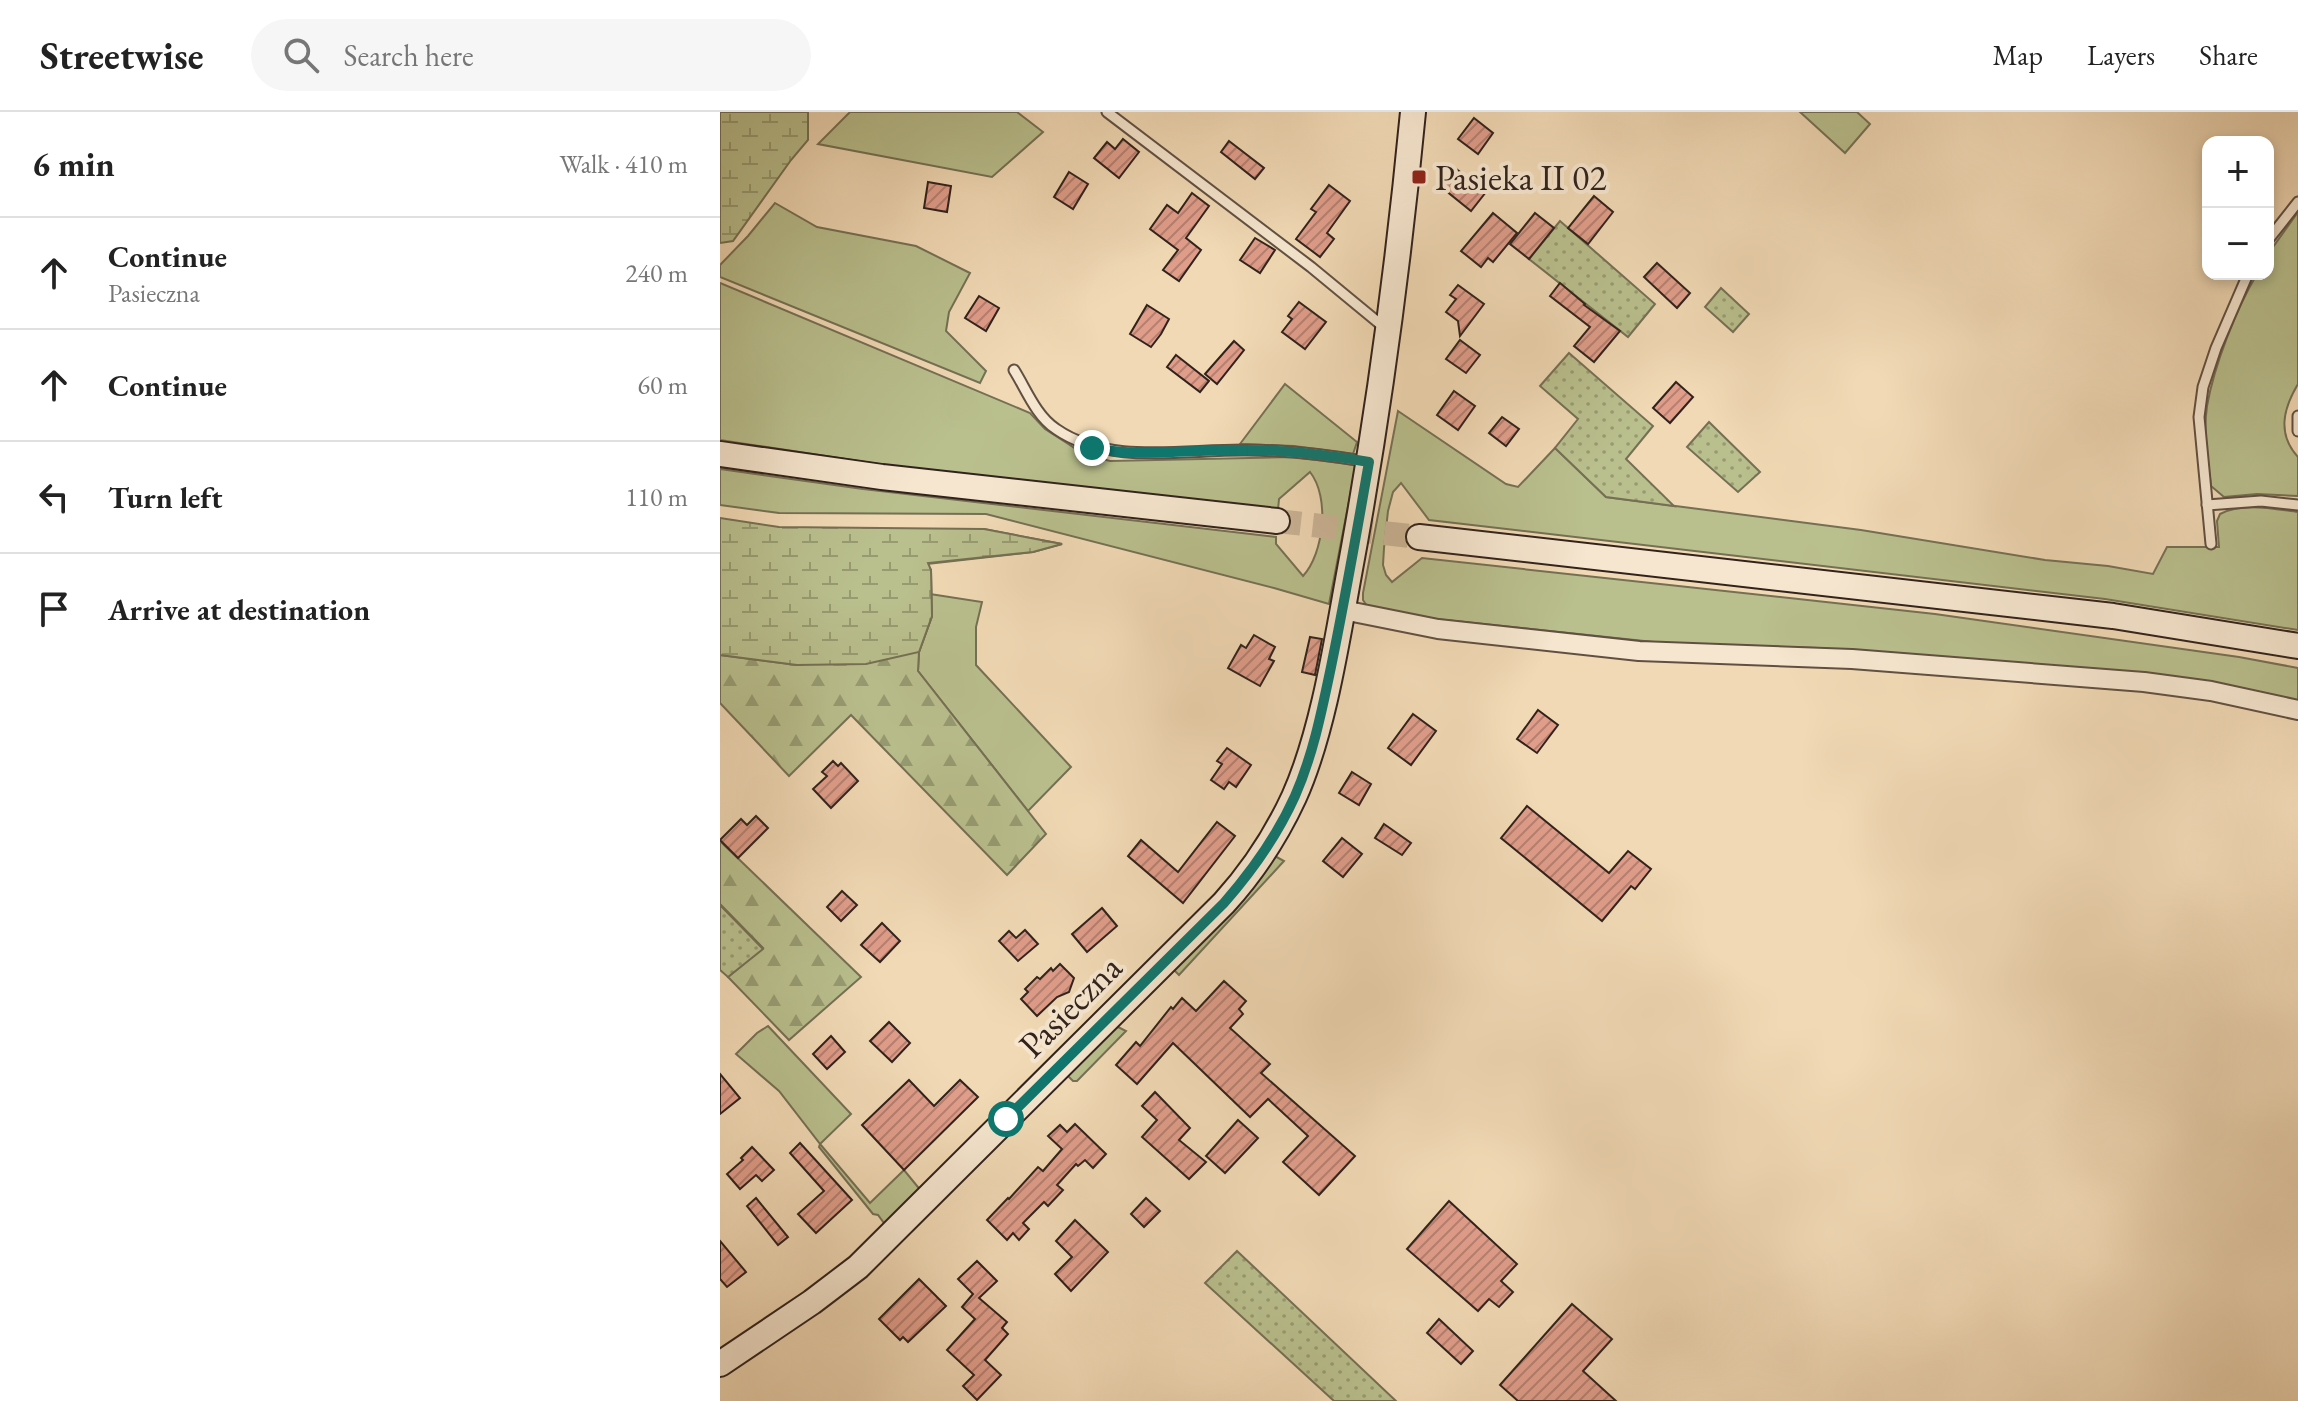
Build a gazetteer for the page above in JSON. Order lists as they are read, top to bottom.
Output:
{
  "streets": {
    "street": ["Pasieczna"]
  },
  "places": {
    "transit": ["Pasieka II 02"]
  },
  "page": {
    "header": "Streetwise",
    "search": "Search here",
    "nav": ["Map", "Layers", "Share"],
    "heading": ["6 min", "Walk · 410 m"],
    "map_buttons": ["+", "−"],
    "list": [
      ["Continue", "Pasieczna", "240 m"],
      ["Continue", "60 m"],
      ["Turn left", "110 m"],
      "Arrive at destination"
    ]
  }
}
